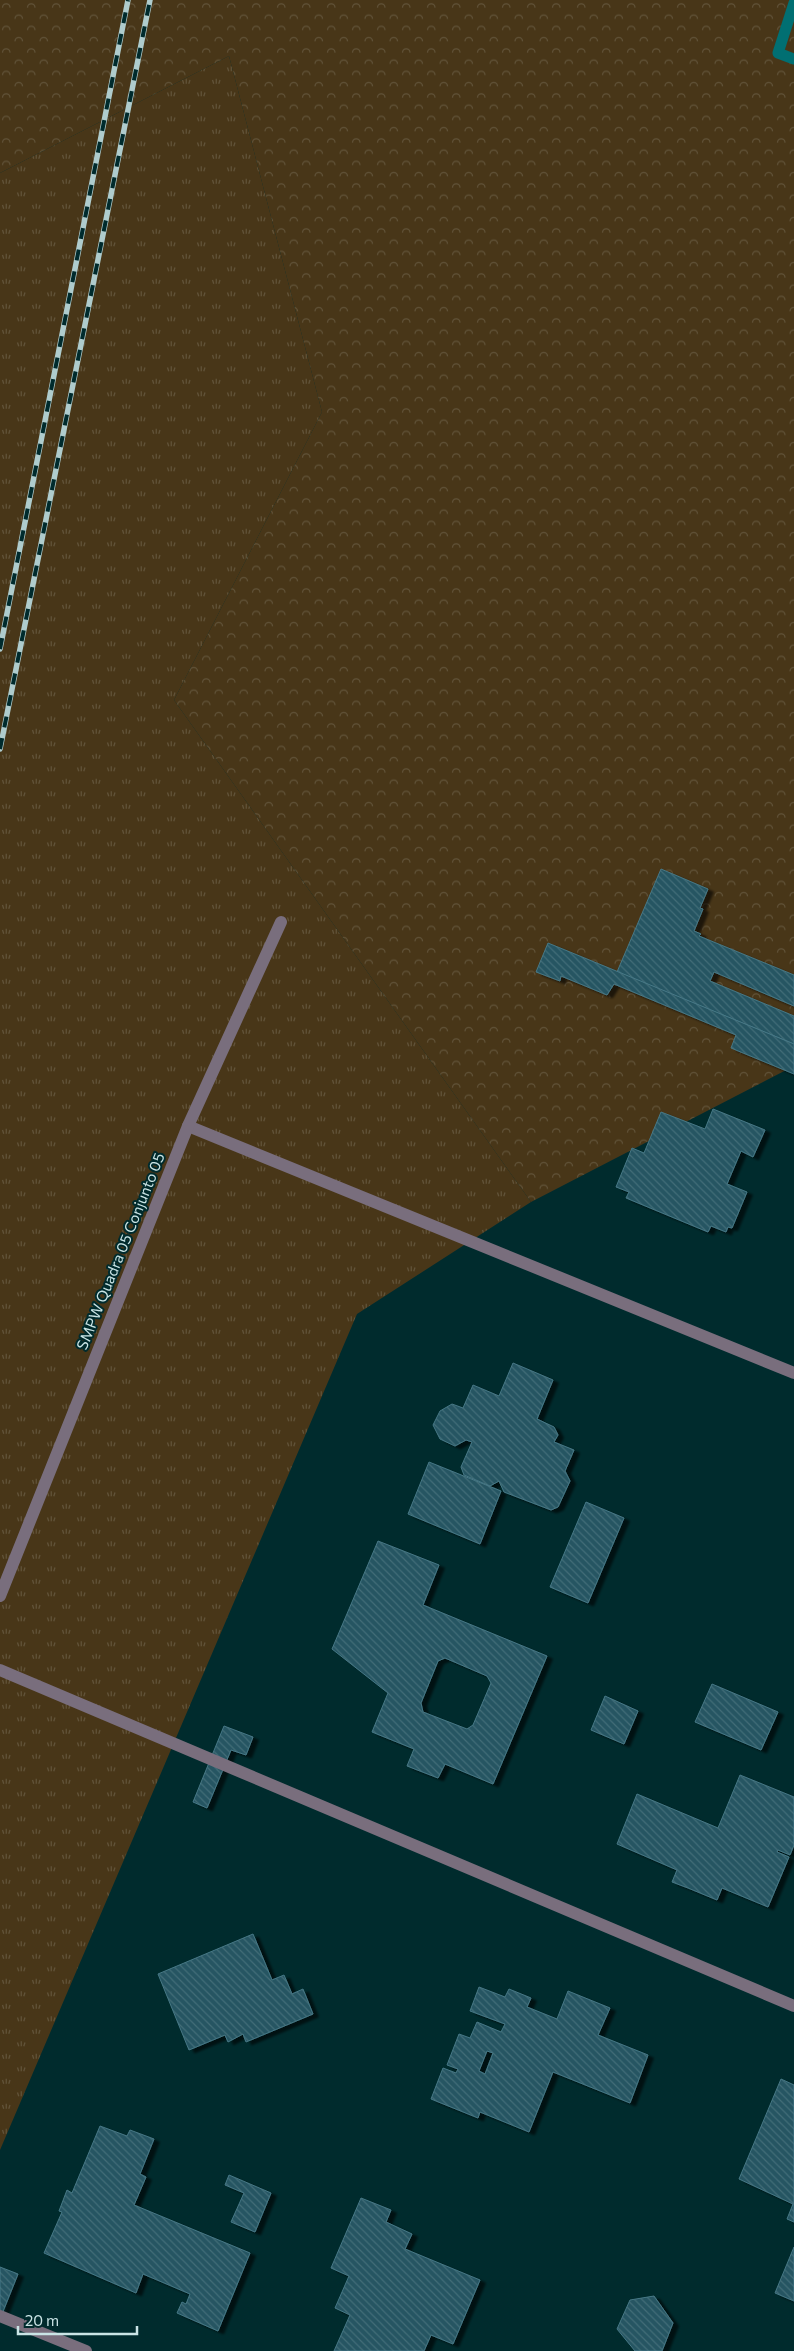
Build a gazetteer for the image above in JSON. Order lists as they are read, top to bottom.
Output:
{
  "streets": {
    "street": ["SMPW Quadra 05 Conjunto 05"]
  },
  "scale_bar": "20 m"
}
